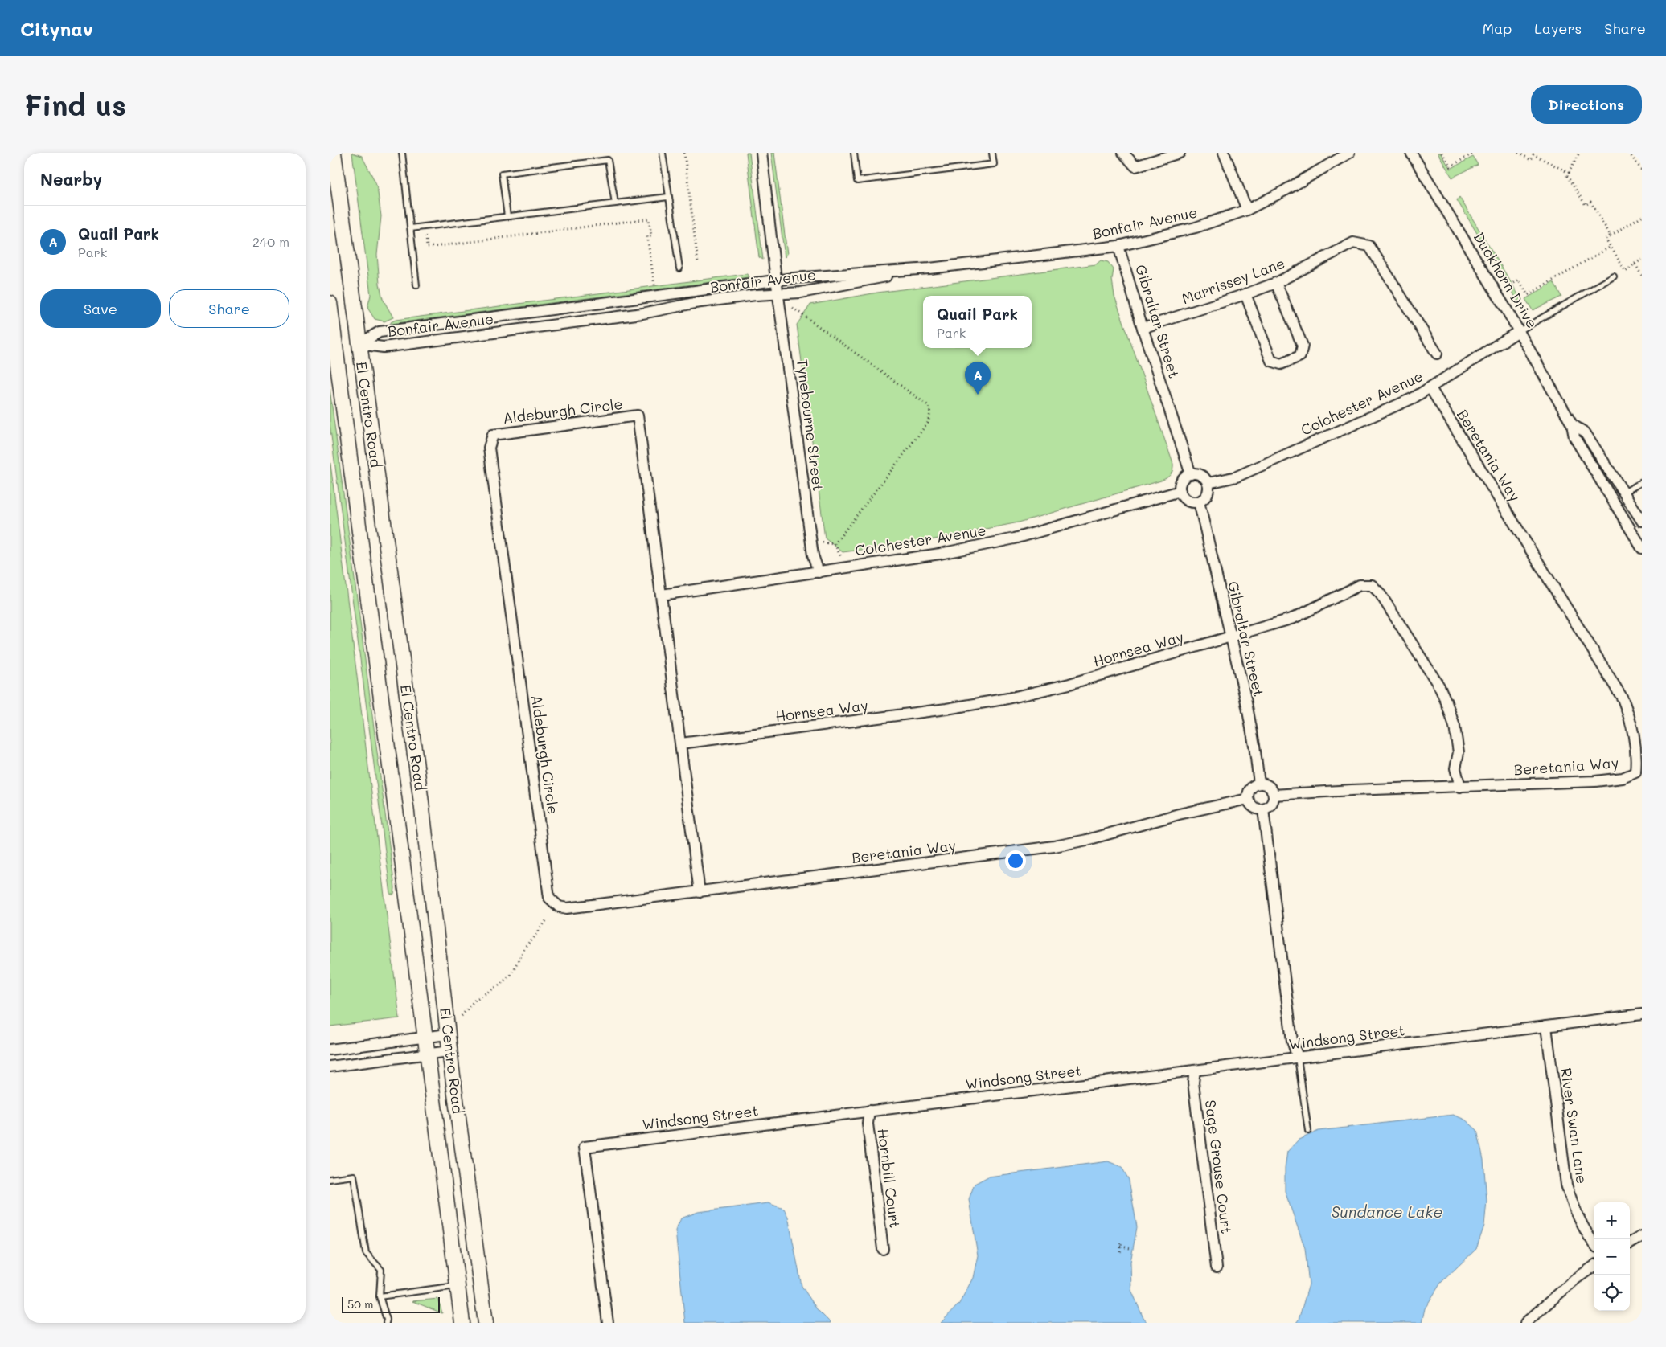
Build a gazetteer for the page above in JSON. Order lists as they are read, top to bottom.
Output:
{
  "streets": {
    "main road": ["El Centro Road"],
    "street": [
      "Bonfair Avenue",
      "Duckhorn Drive",
      "Marrissey Lane",
      "Gibraltar Street",
      "Colchester Avenue",
      "Aldeburgh Circle",
      "Tynebourne Street",
      "Beretania Way",
      "Hornsea Way",
      "Windsong Street",
      "River Swan Lane",
      "Sage Grouse Court",
      "Hornbill Court"
    ]
  },
  "crossings": [
    ["Bonfair Avenue", "Gibraltar Street"],
    ["Bonfair Avenue", "El Centro Road"],
    ["Bonfair Avenue", "Tynebourne Street"],
    ["Duckhorn Drive", "Colchester Avenue"],
    ["Marrissey Lane", "Gibraltar Street"],
    ["Gibraltar Street", "Colchester Avenue"],
    ["Gibraltar Street", "Beretania Way"],
    ["Gibraltar Street", "Hornsea Way"],
    ["Colchester Avenue", "Aldeburgh Circle"],
    ["Colchester Avenue", "Tynebourne Street"],
    ["Colchester Avenue", "Beretania Way"],
    ["Aldeburgh Circle", "Beretania Way"],
    ["Aldeburgh Circle", "Hornsea Way"],
    ["Beretania Way", "Hornsea Way"],
    ["Windsong Street", "River Swan Lane"],
    ["Windsong Street", "Sage Grouse Court"],
    ["Windsong Street", "Hornbill Court"]
  ],
  "water": ["Sundance Lake"],
  "scale_bar": "50 m",
  "page": {
    "header": "Citynav",
    "nav": ["Map", "Layers", "Share"],
    "buttons": [
      "Directions",
      ["Save", "Share"]
    ],
    "title": "Find us",
    "heading": "Nearby",
    "list": [
      {
        "mark": "A",
        "name": "Quail Park",
        "note": "Park",
        "value": "240 m"
      }
    ],
    "popup": ["Quail Park", "Park"],
    "pins": "A",
    "map_buttons": ["+", "−"],
    "scale": "50 m"
  }
}
